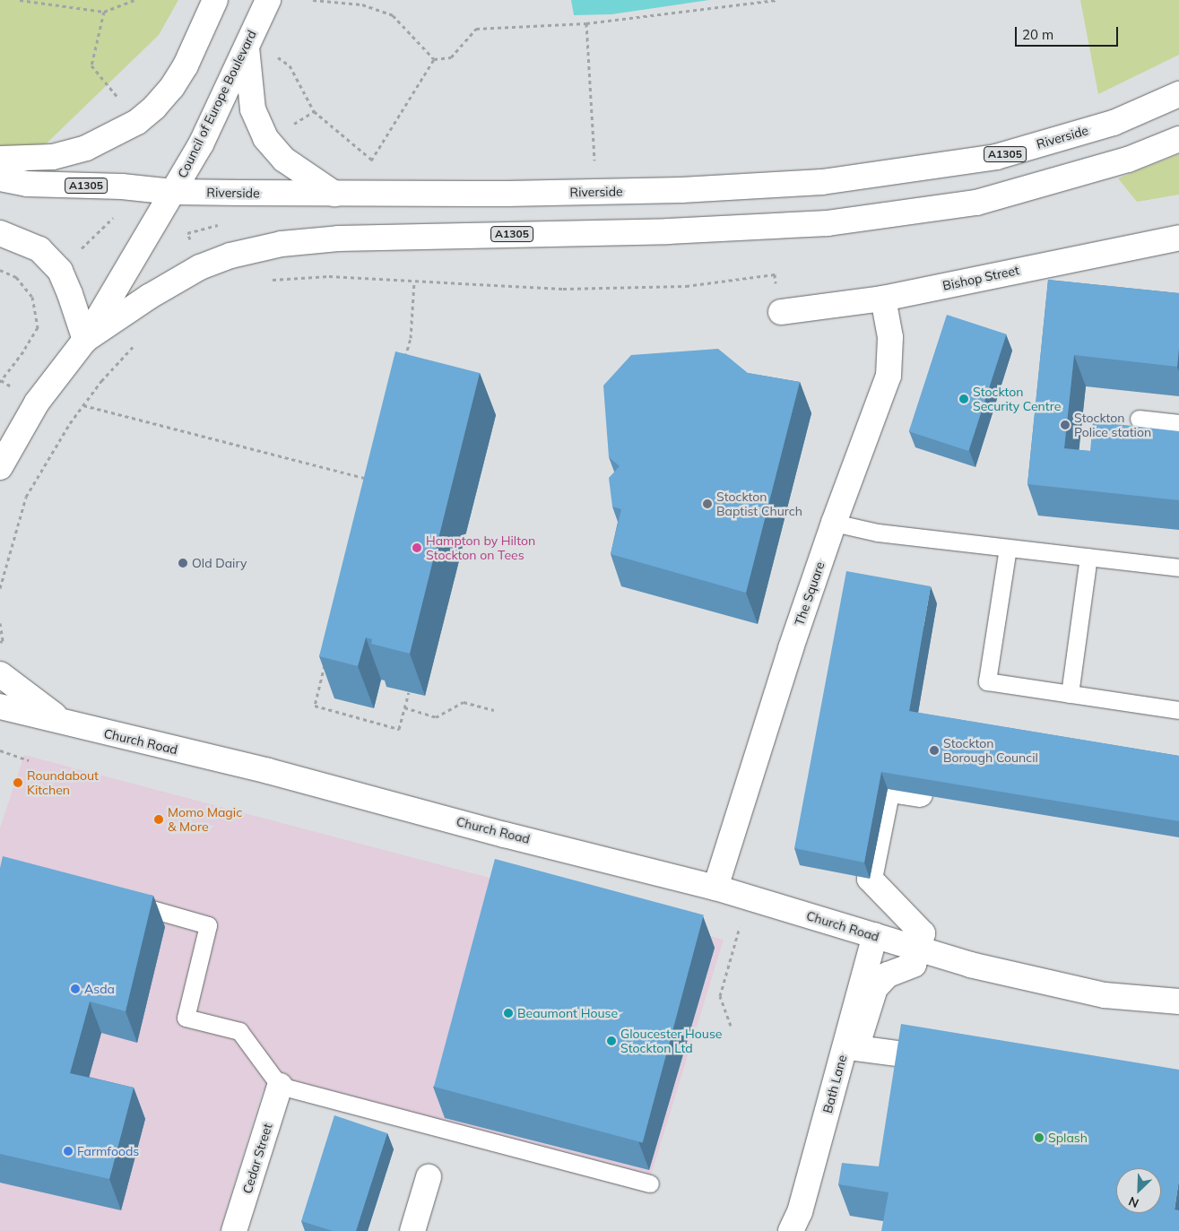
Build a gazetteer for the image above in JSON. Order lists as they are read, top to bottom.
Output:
{
  "streets": {
    "street": [
      "Council of Europe Boulevard",
      "Riverside",
      "A1305",
      "Bishop Street",
      "The Square",
      "Church Road",
      "Bath Lane",
      "Cedar Street"
    ]
  },
  "crossings": [
    ["Council of Europe Boulevard", "Riverside"],
    ["Council of Europe Boulevard", "A1305"],
    ["Riverside", "A1305"],
    ["Bishop Street", "The Square"],
    ["The Square", "Church Road"],
    ["Church Road", "Bath Lane"]
  ],
  "places": [
    "Stockton Security Centre",
    "Stockton Police station",
    "Stockton Baptist Church",
    "Hampton by Hilton Stockton on Tees",
    "Old Dairy",
    "Stockton Borough Council",
    "Roundabout Kitchen",
    "Momo Magic & More",
    "Asda",
    "Beaumont House",
    "Gloucester House Stockton Ltd",
    "Splash",
    "Farmfoods"
  ],
  "scale_bar": "20 m",
  "north": "bottom left"
}
